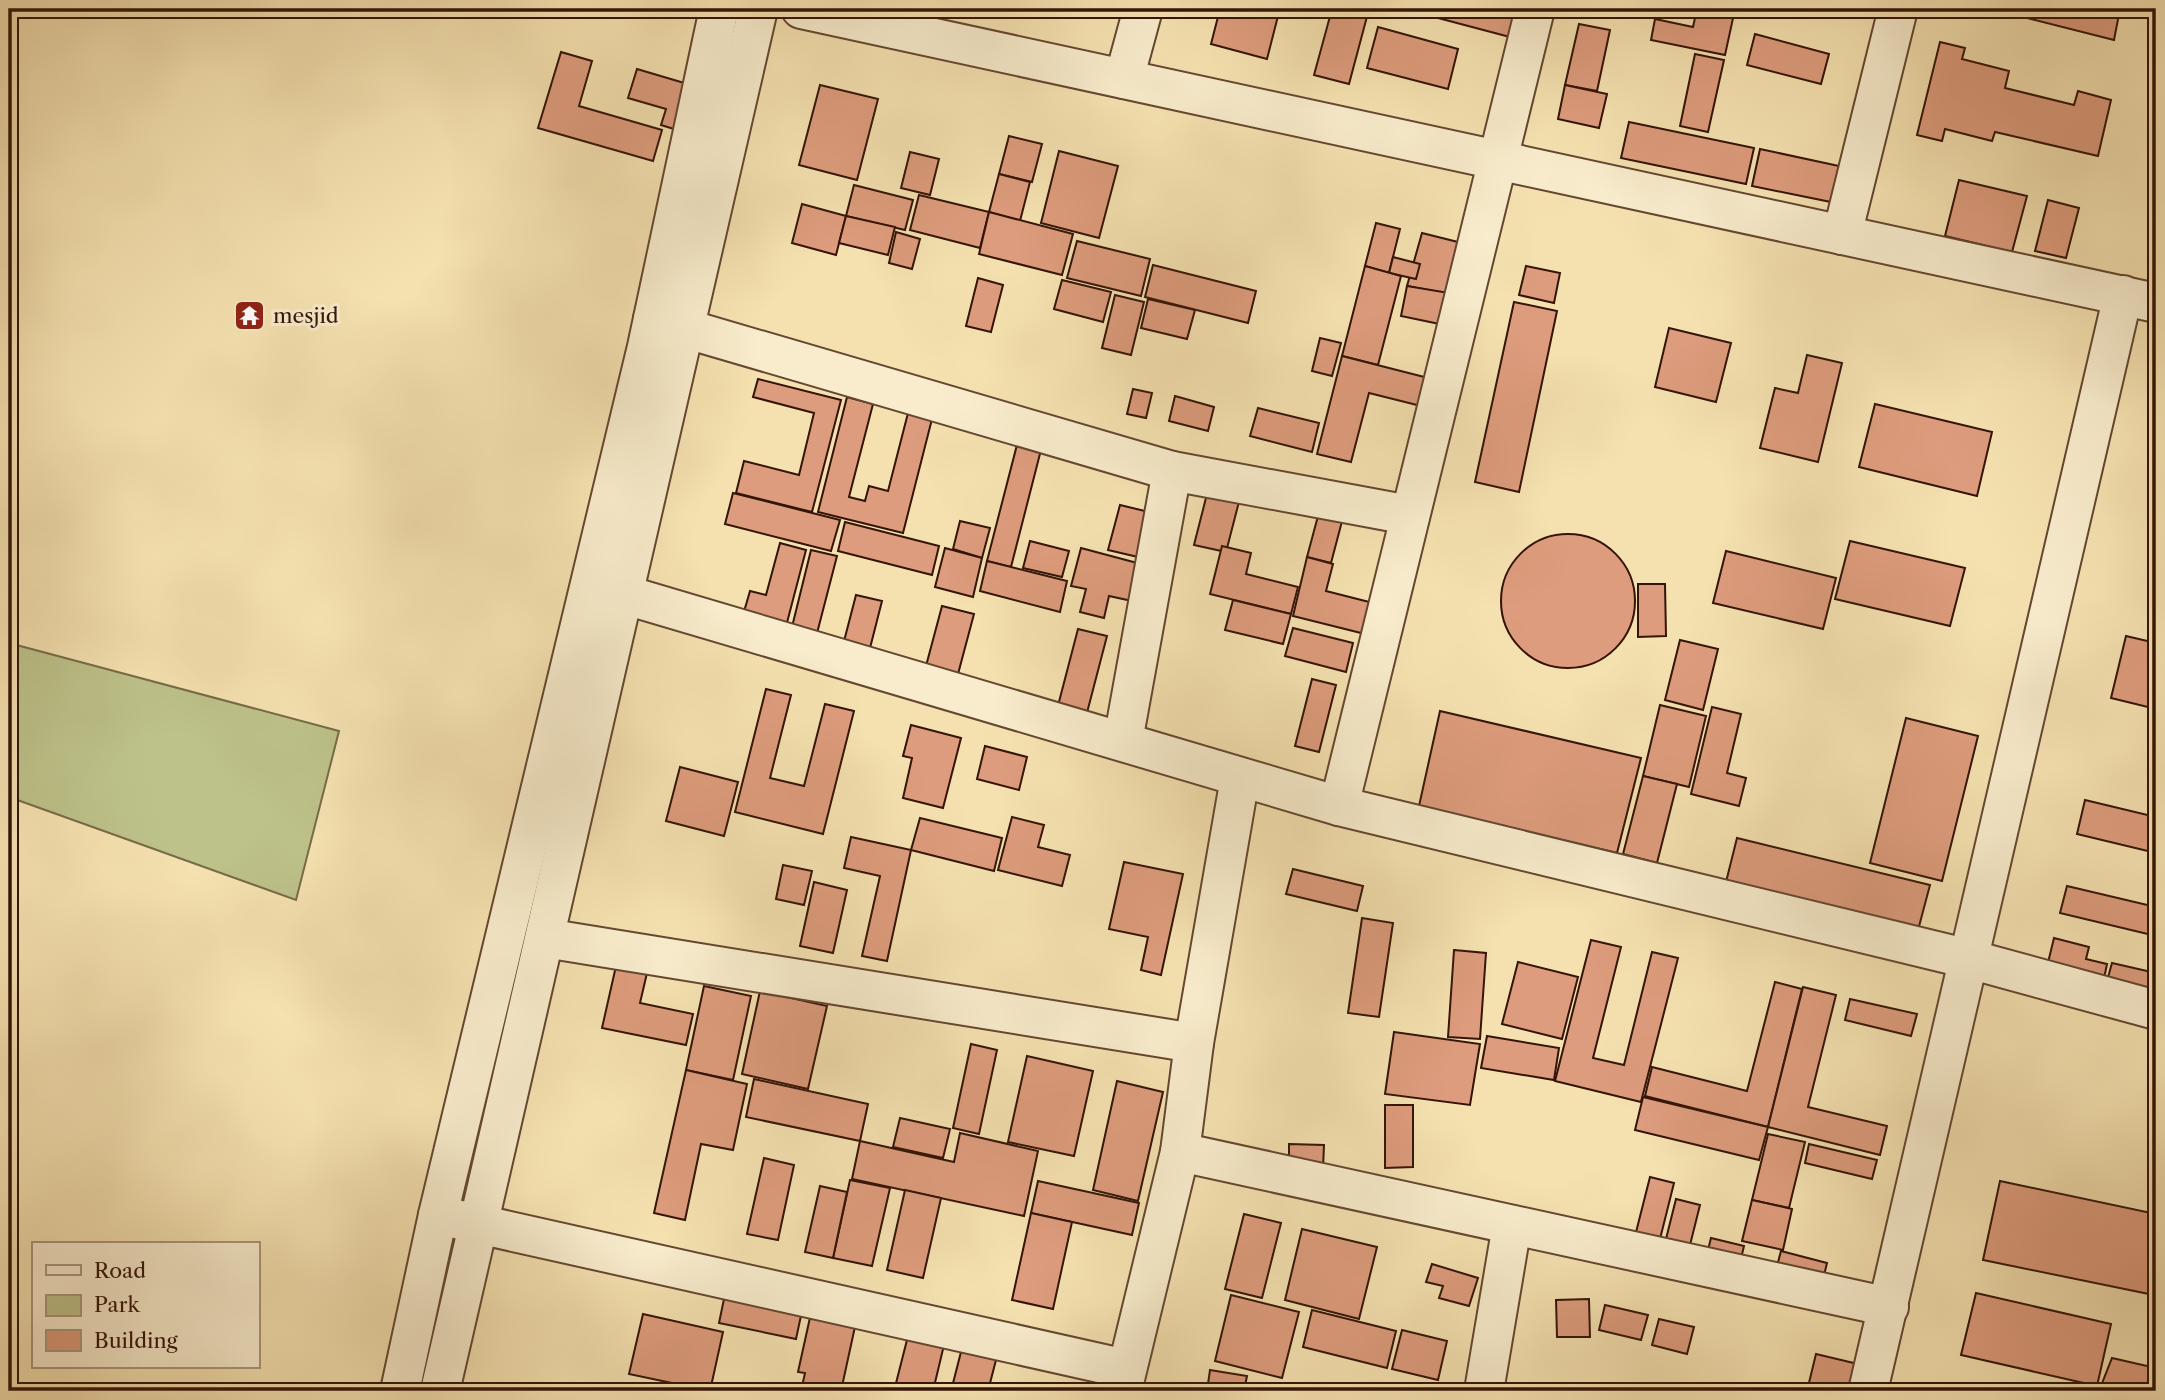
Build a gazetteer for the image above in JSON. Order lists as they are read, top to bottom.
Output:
{
  "places": {
    "temple": ["mesjid"]
  },
  "legend": ["Road", "Park", "Building"]
}
